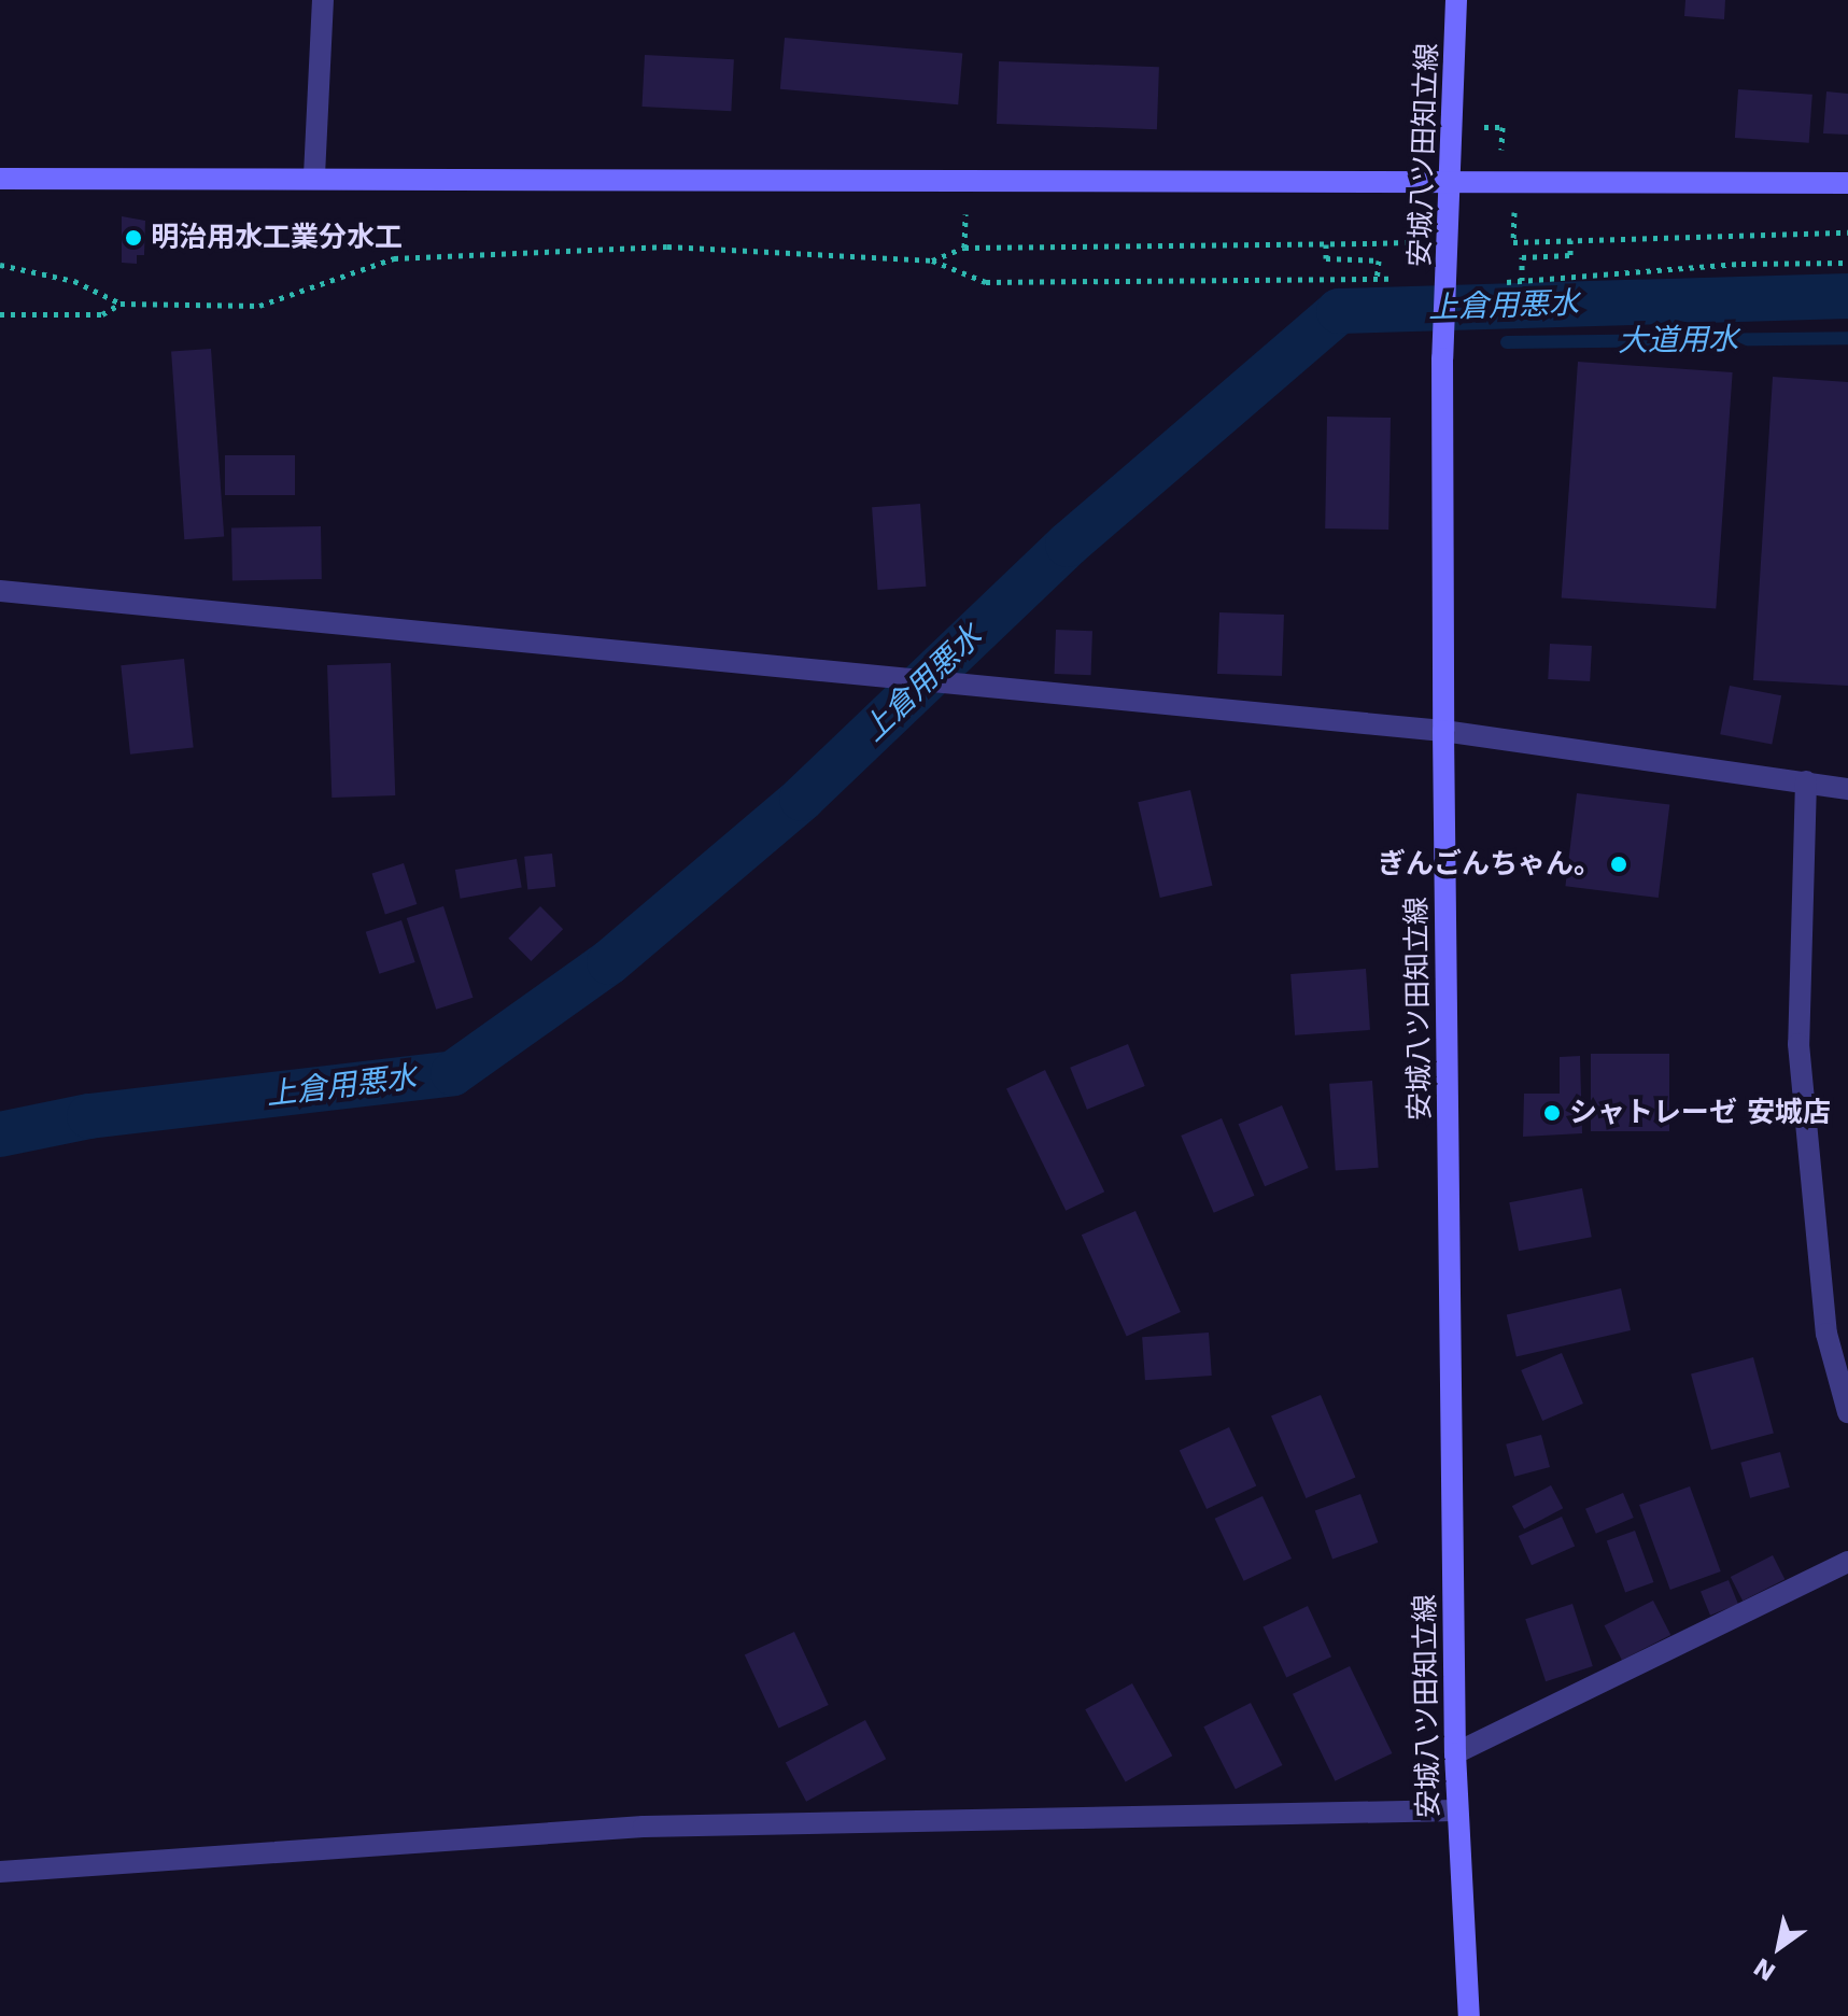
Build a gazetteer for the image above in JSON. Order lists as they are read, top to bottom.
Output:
{
  "streets": {
    "main road": ["安城八ツ田知立線"]
  },
  "water": ["上倉用悪水", "大道用水"],
  "places": ["明治用水工業分水工", "ぎんごんちゃん。", "シャトレーゼ 安城店"],
  "north": "bottom left"
}
